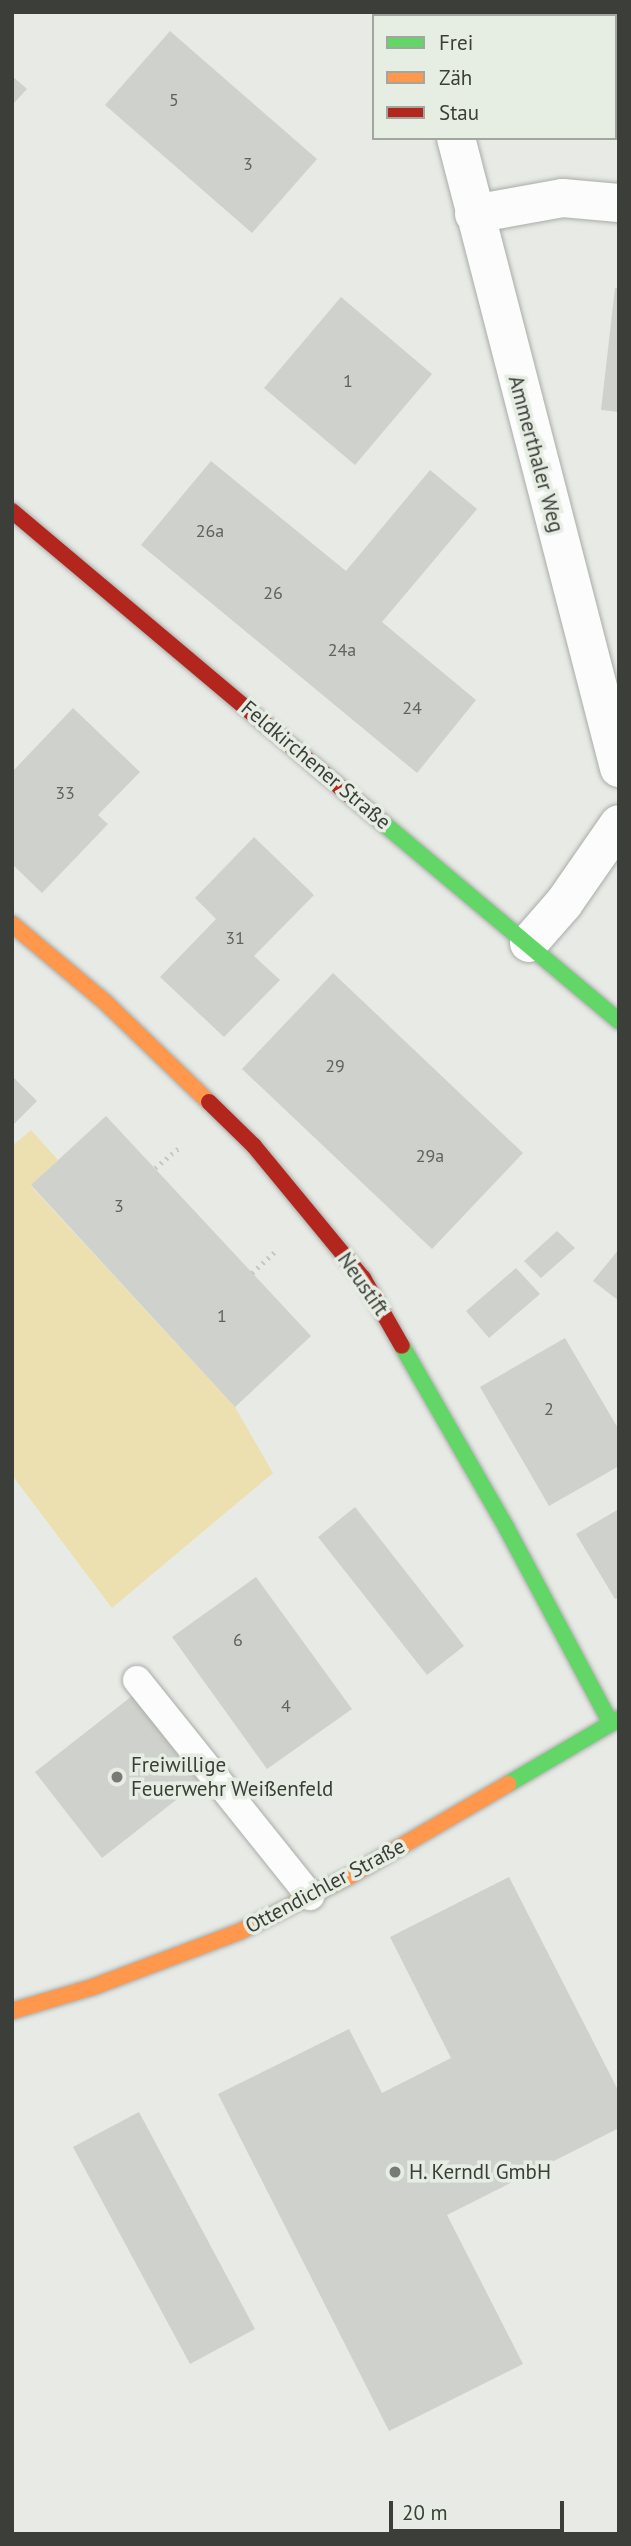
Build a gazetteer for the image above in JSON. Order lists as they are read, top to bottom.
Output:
{
  "streets": {
    "street": [
      "Ammerthaler Weg",
      "Feldkirchener Straße",
      "Neustift",
      "Ottendichler Straße"
    ]
  },
  "crossings": [
    ["Neustift", "Ottendichler Straße"]
  ],
  "places": ["Freiwillige Feuerwehr Weißenfeld", "H. Kerndl GmbH"],
  "house_numbers": [
    "5",
    "3",
    "1",
    "26a",
    "26",
    "24a",
    "24",
    "33",
    "31",
    "29",
    "29a",
    "3",
    "1",
    "2",
    "6",
    "4"
  ],
  "legend": ["Frei", "Zäh", "Stau"],
  "scale_bar": "20 m"
}
